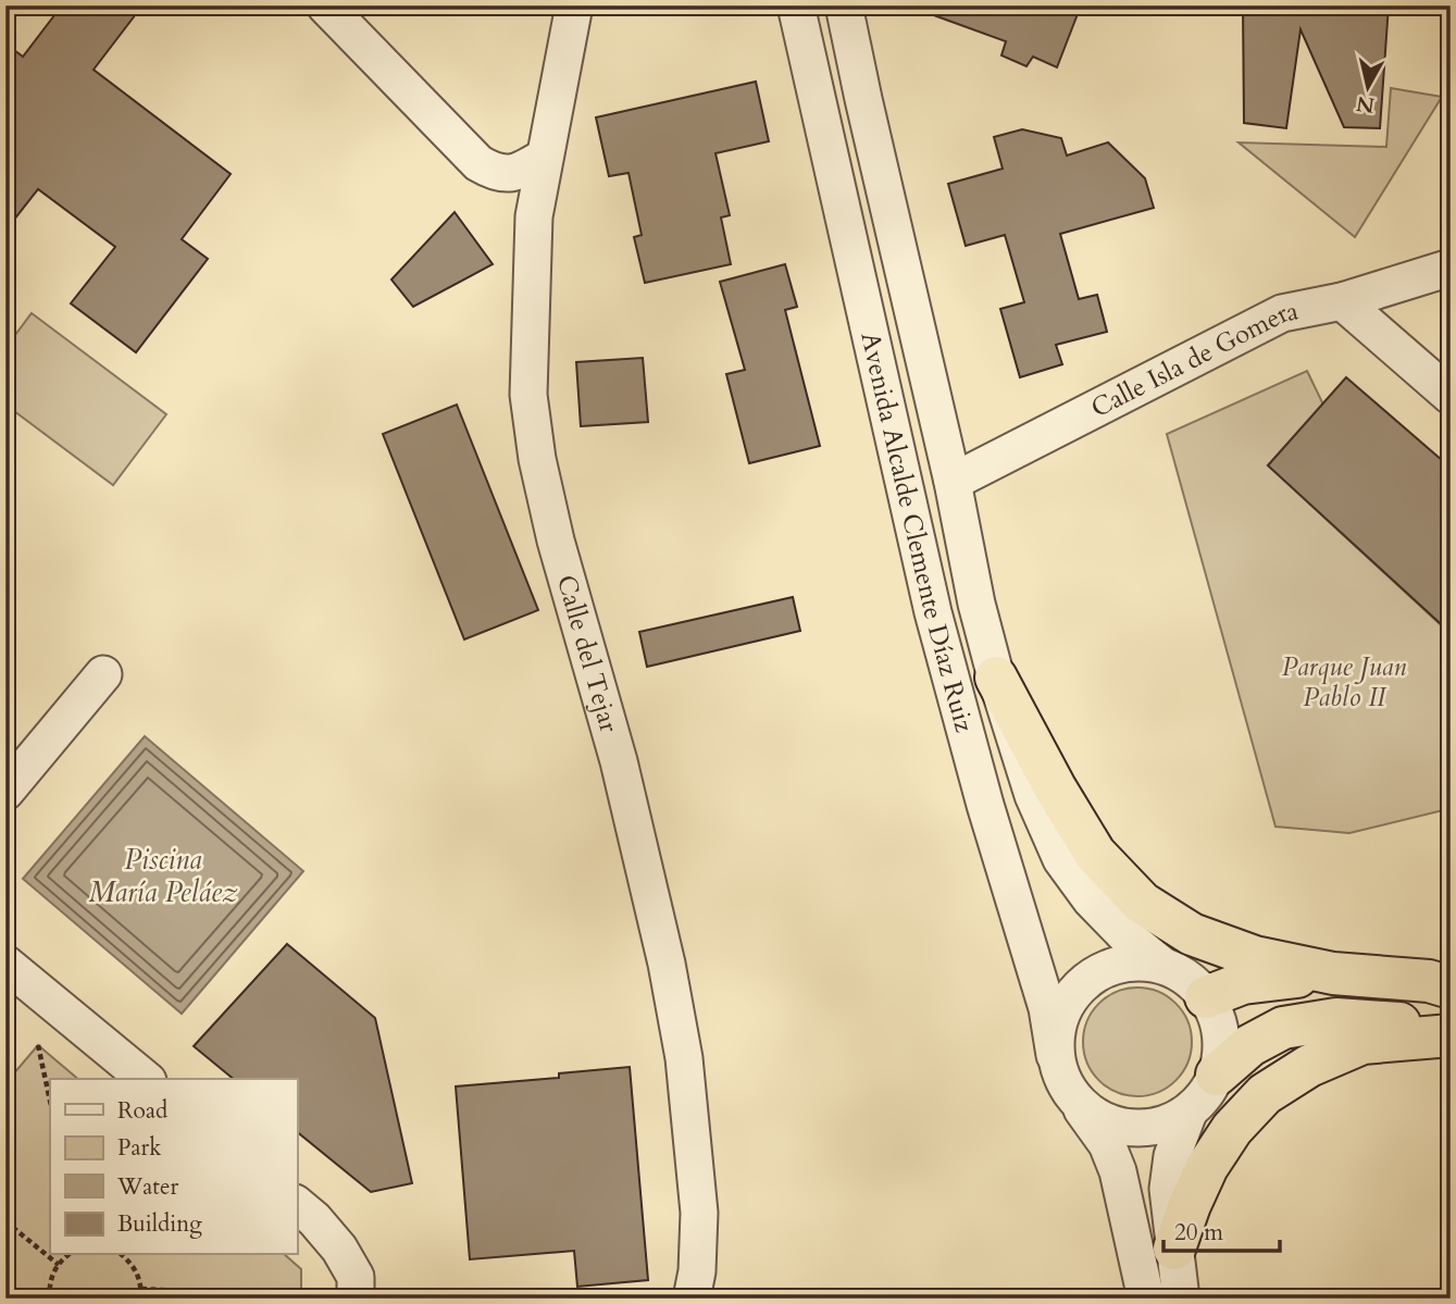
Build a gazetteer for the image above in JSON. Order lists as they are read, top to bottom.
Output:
{
  "streets": {
    "street": ["Calle Isla de Gomera", "Avenida Alcalde Clemente Díaz Ruiz", "Calle del Tejar"]
  },
  "crossings": [
    ["Calle Isla de Gomera", "Avenida Alcalde Clemente Díaz Ruiz"]
  ],
  "water": ["Piscina María Peláez"],
  "parks": ["Parque Juan Pablo II"],
  "legend": [
    "Road",
    "Park",
    "Water",
    "Building"
  ],
  "scale_bar": "20 m",
  "north": "bottom"
}
